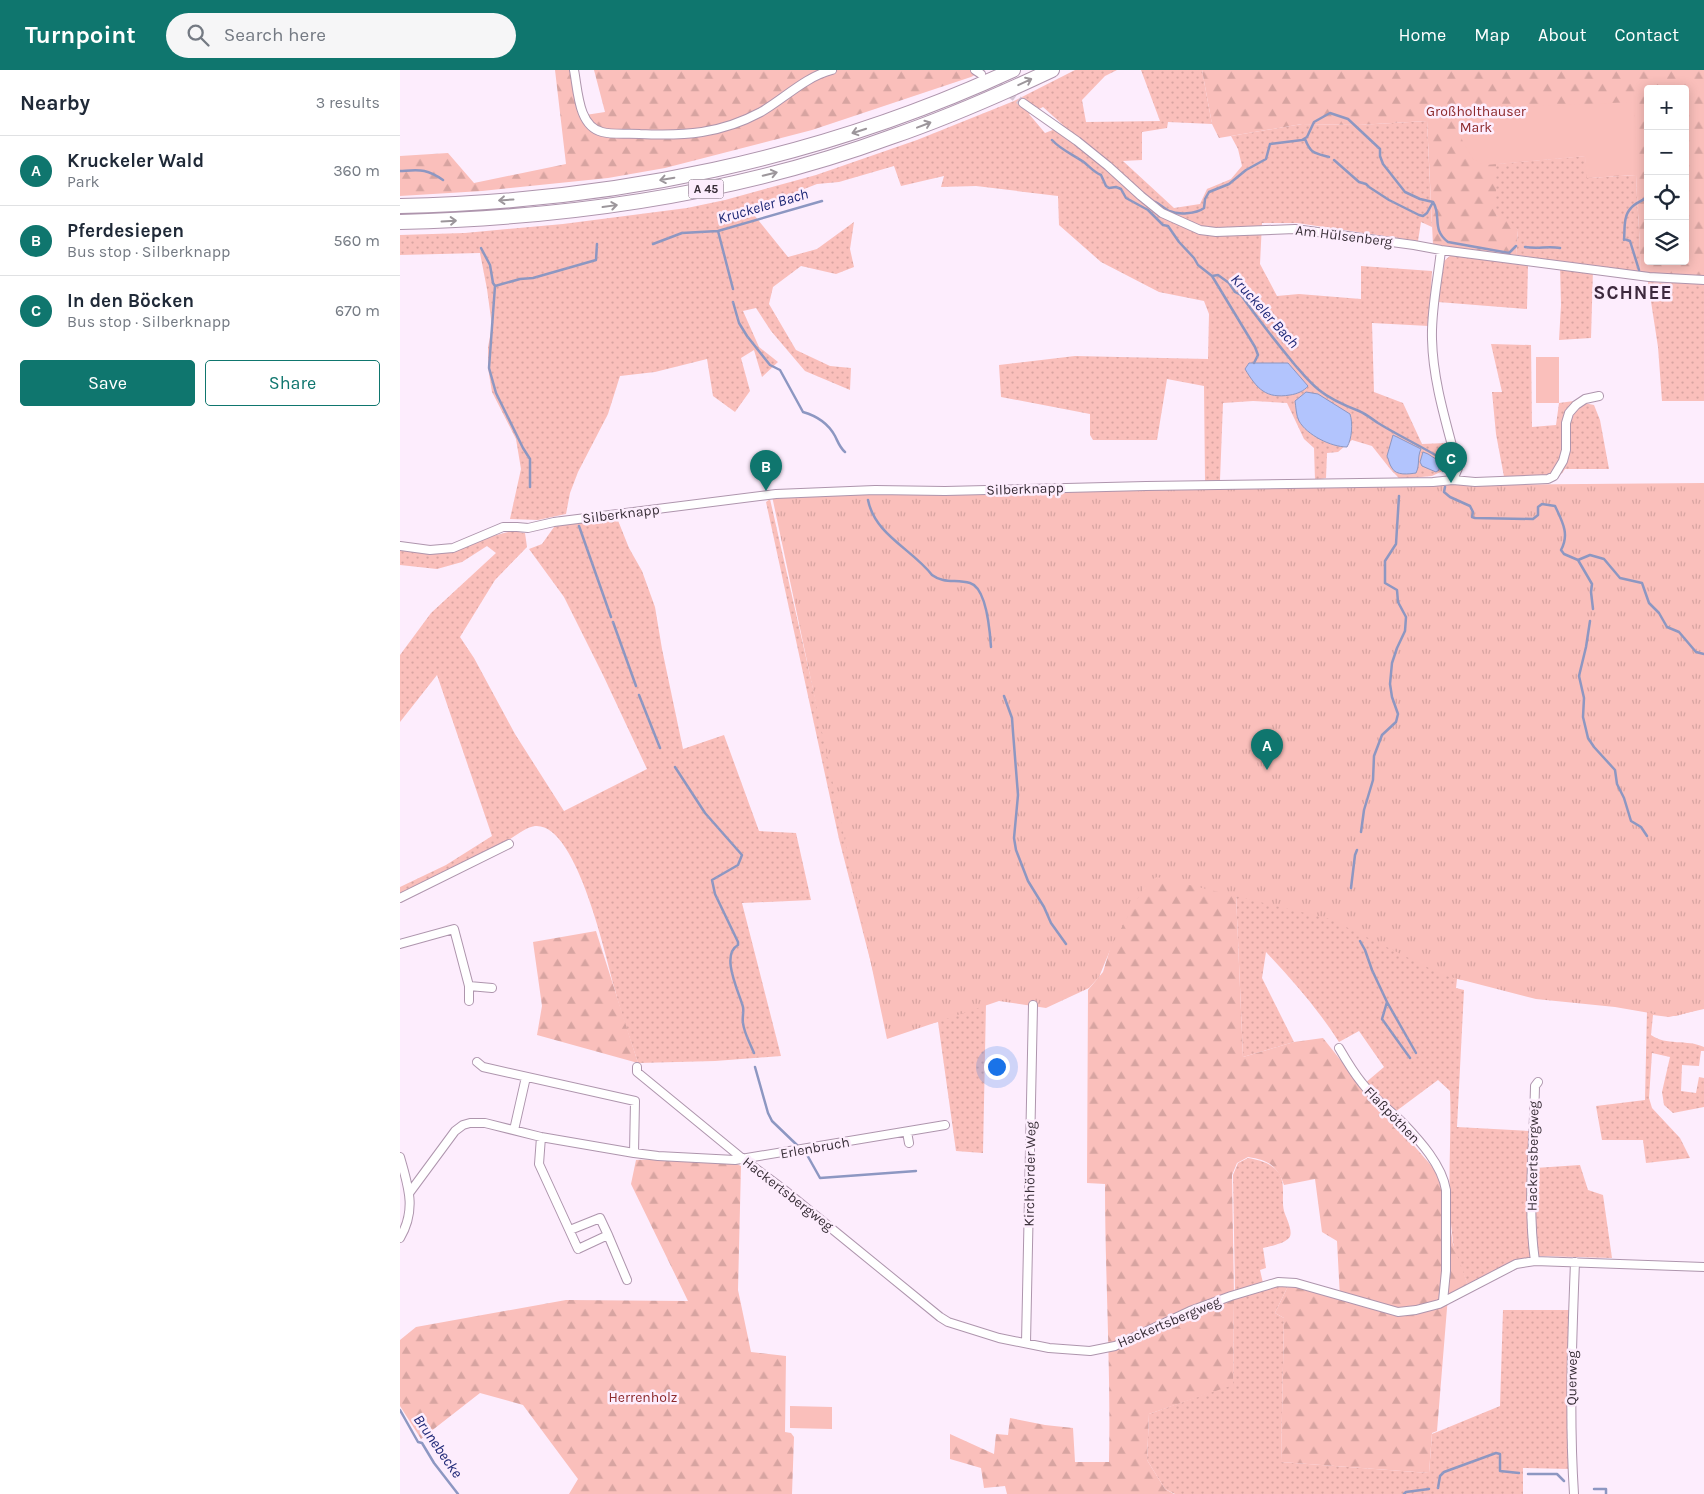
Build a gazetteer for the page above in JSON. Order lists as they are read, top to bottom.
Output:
{
  "streets": {
    "highway": ["A 45"],
    "street": [
      "Am Hülsenberg",
      "Silberknapp",
      "Flaßpöthen",
      "Erlenbruch",
      "Hackertsbergweg",
      "Kirchhörder Weg",
      "Querweg"
    ]
  },
  "crossings": [
    ["Flaßpöthen", "Hackertsbergweg"],
    ["Erlenbruch", "Hackertsbergweg"],
    ["Hackertsbergweg", "Kirchhörder Weg"],
    ["Hackertsbergweg", "Querweg"]
  ],
  "districts": ["SCHNEE"],
  "water": ["Kruckeler Bach", "Brunebecke"],
  "parks": ["Großholthauser Mark", "Herrenholz"],
  "page": {
    "header": "Turnpoint",
    "search": "Search here",
    "nav": [
      "Home",
      "Map",
      "About",
      "Contact"
    ],
    "heading": ["Nearby", "3 results"],
    "map_buttons": ["+", "−"],
    "list": [
      {
        "mark": "A",
        "name": "Kruckeler Wald",
        "note": "Park",
        "value": "360 m"
      },
      {
        "mark": "B",
        "name": "Pferdesiepen",
        "note": "Bus stop · Silberknapp",
        "value": "560 m"
      },
      {
        "mark": "C",
        "name": "In den Böcken",
        "note": "Bus stop · Silberknapp",
        "value": "670 m"
      }
    ],
    "buttons": ["Save", "Share"],
    "pins": ["C", "B", "A"]
  }
}
